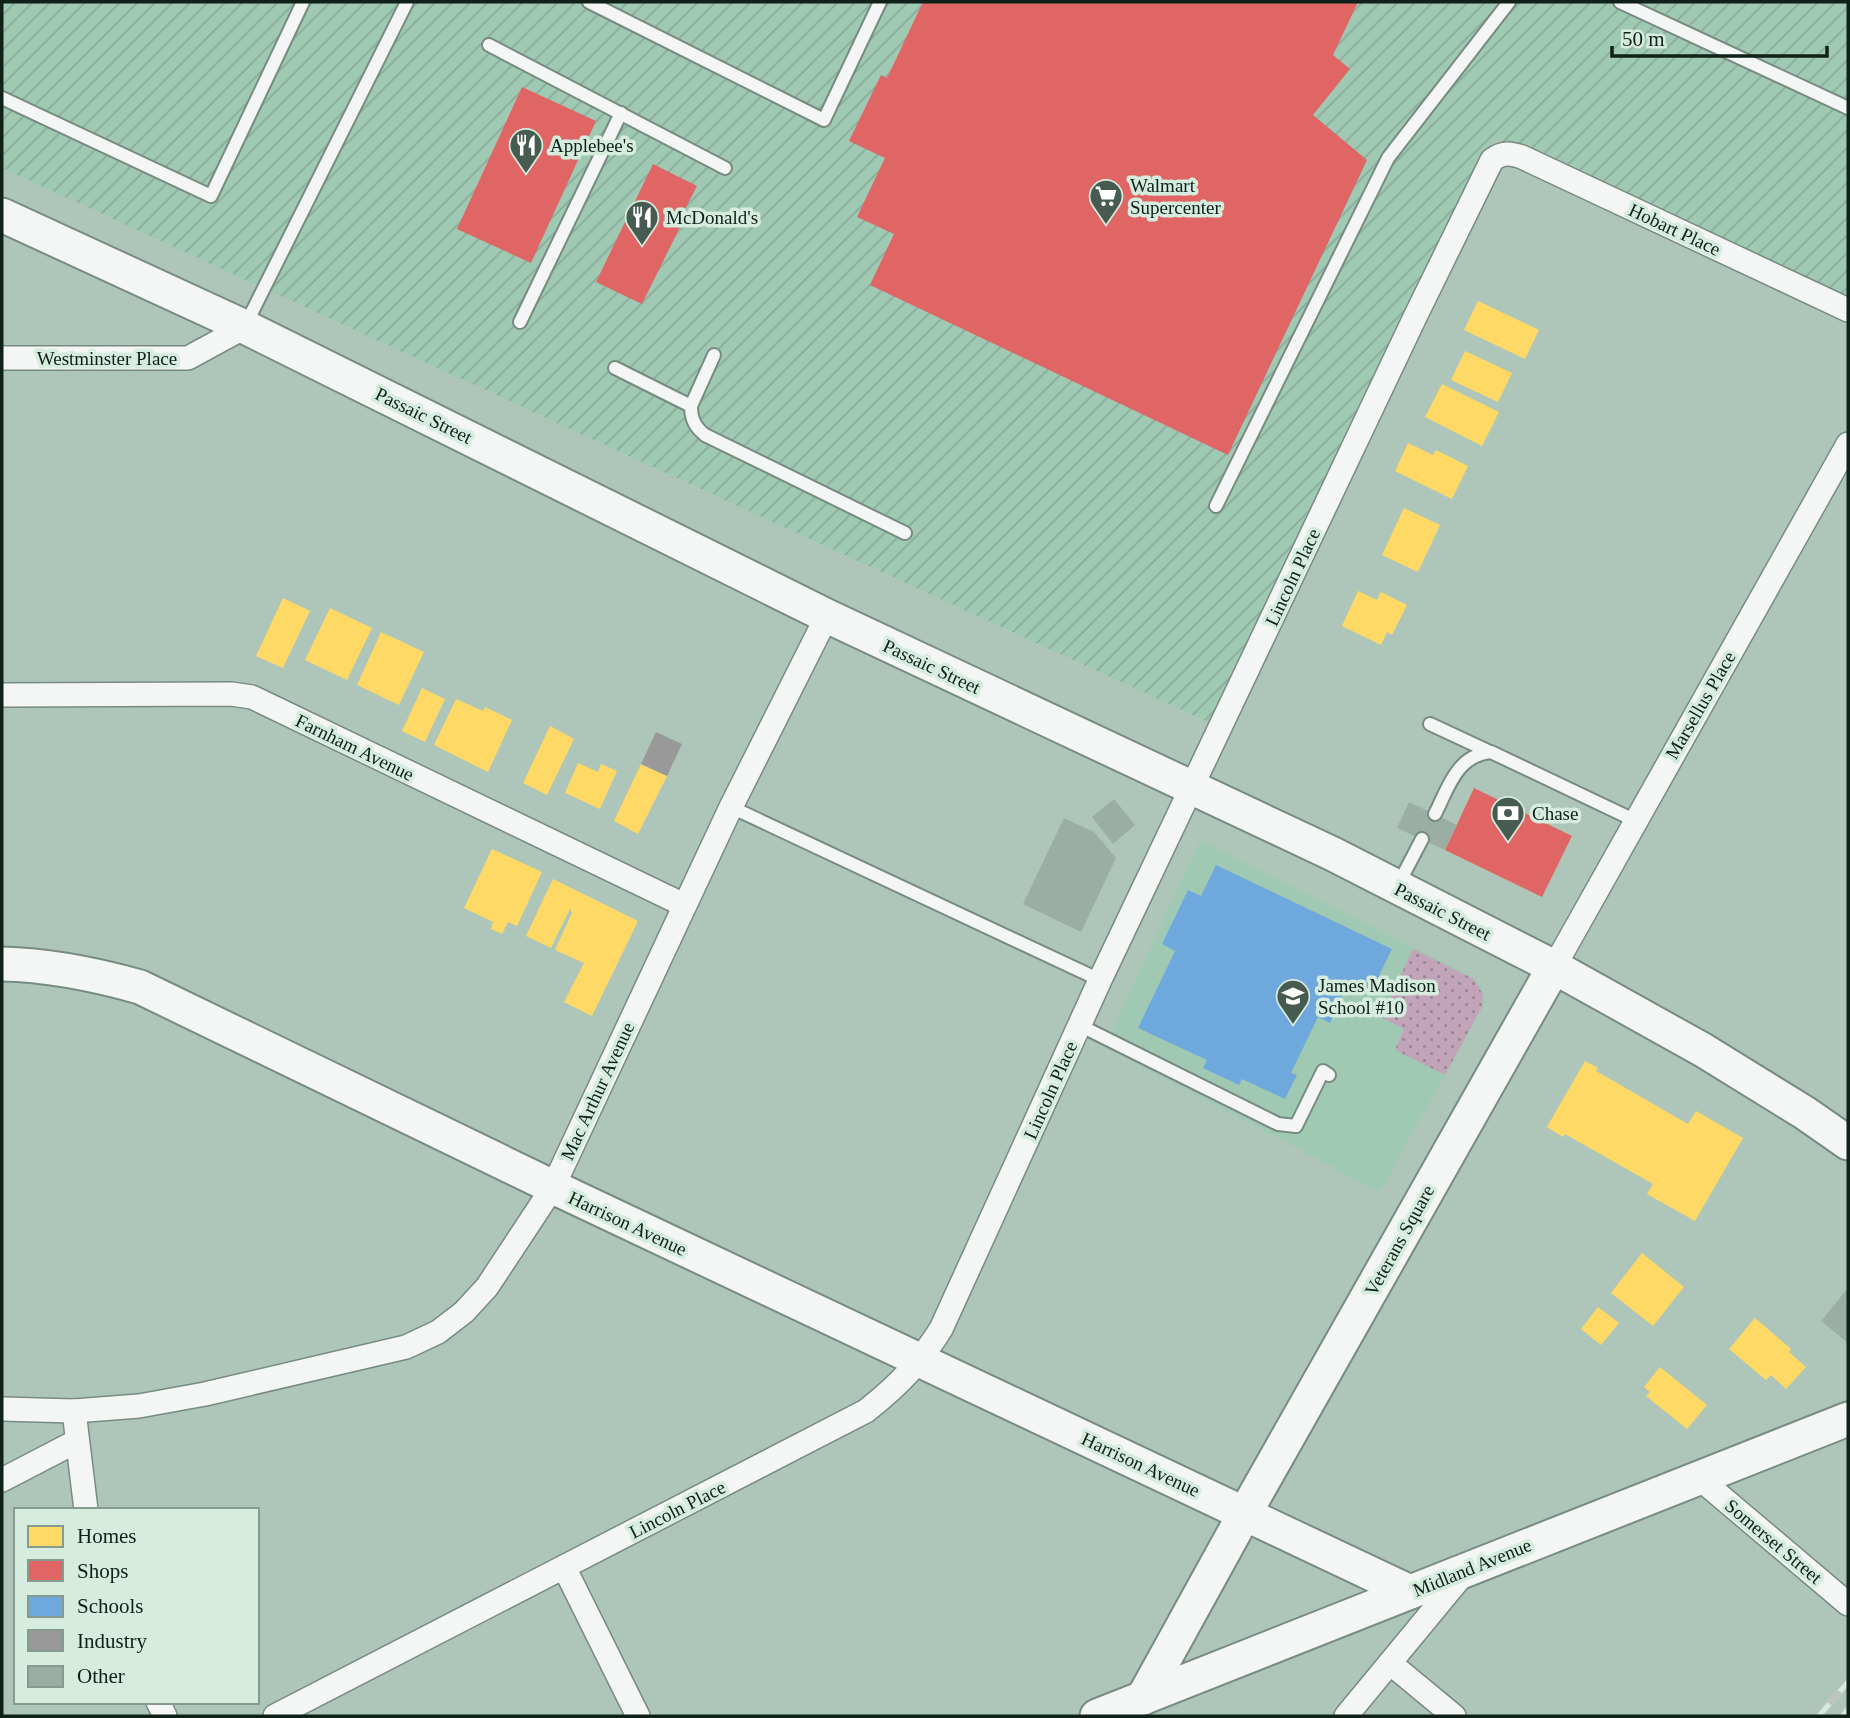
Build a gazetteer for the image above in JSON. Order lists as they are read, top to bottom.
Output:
{
  "streets": {
    "street": [
      "Hobart Place",
      "Westminster Place",
      "Passaic Street",
      "Lincoln Place",
      "Marsellus Place",
      "Farnham Avenue",
      "Mac Arthur Avenue",
      "Harrison Avenue",
      "Veterans Square",
      "Somerset Street",
      "Midland Avenue"
    ]
  },
  "crossings": [
    ["Hobart Place", "Lincoln Place"],
    ["Westminster Place", "Passaic Street"],
    ["Passaic Street", "Lincoln Place"],
    ["Passaic Street", "Marsellus Place"],
    ["Passaic Street", "Mac Arthur Avenue"],
    ["Passaic Street", "Veterans Square"],
    ["Lincoln Place", "Harrison Avenue"],
    ["Marsellus Place", "Veterans Square"],
    ["Farnham Avenue", "Mac Arthur Avenue"],
    ["Mac Arthur Avenue", "Harrison Avenue"],
    ["Harrison Avenue", "Veterans Square"],
    ["Veterans Square", "Midland Avenue"],
    ["Somerset Street", "Midland Avenue"]
  ],
  "places": {
    "restaurant": ["Applebee's", "McDonald's"],
    "supermarket": ["Walmart Supercenter"],
    "bank": ["Chase"],
    "school or university": ["James Madison School #10"]
  },
  "legend": [
    "Homes",
    "Shops",
    "Schools",
    "Industry",
    "Other"
  ],
  "scale_bar": "50 m"
}
